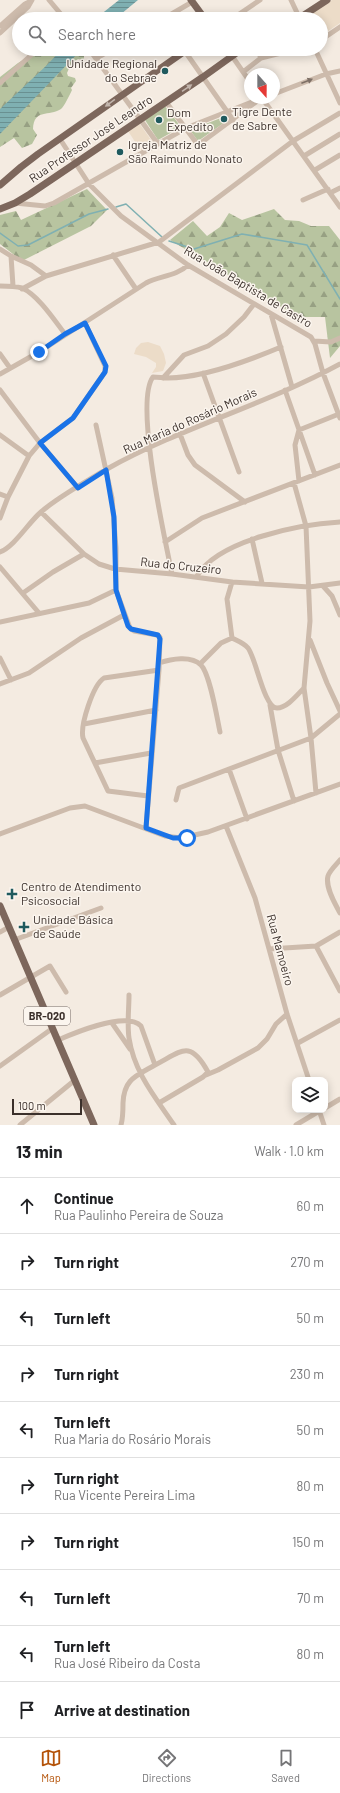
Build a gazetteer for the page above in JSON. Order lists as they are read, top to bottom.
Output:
{
  "streets": {
    "main road": ["Rua Professor José Leandro", "BR-020"],
    "street": [
      "Rua João Baptista de Castro",
      "Rua Maria do Rosário Morais",
      "Rua do Cruzeiro",
      "Rua Mamoeiro"
    ]
  },
  "crossings": [
    ["Rua Professor José Leandro", "Rua João Baptista de Castro"],
    ["Rua João Baptista de Castro", "Rua Maria do Rosário Morais"],
    ["Rua Maria do Rosário Morais", "Rua do Cruzeiro"]
  ],
  "places": {
    "other": [
      "Unidade Regional do Sebrae",
      "Tigre Dente de Sabre",
      "Dom Expedito",
      "Igreja Matriz de São Raimundo Nonato"
    ],
    "health": ["Centro de Atendimento Psicosocial", "Unidade Básica de Saúde"]
  },
  "scale_bar": "100 m",
  "north": "bottom",
  "page": {
    "search": "Search here",
    "scale": "100 m",
    "heading": ["13 min", "Walk · 1.0 km"],
    "list": [
      ["Continue", "Rua Paulinho Pereira de Souza", "60 m"],
      ["Turn right", "270 m"],
      ["Turn left", "50 m"],
      ["Turn right", "230 m"],
      ["Turn left", "Rua Maria do Rosário Morais", "50 m"],
      ["Turn right", "Rua Vicente Pereira Lima", "80 m"],
      ["Turn right", "150 m"],
      ["Turn left", "70 m"],
      ["Turn left", "Rua José Ribeiro da Costa", "80 m"],
      "Arrive at destination"
    ],
    "nav": ["Map", "Directions", "Saved"]
  }
}
